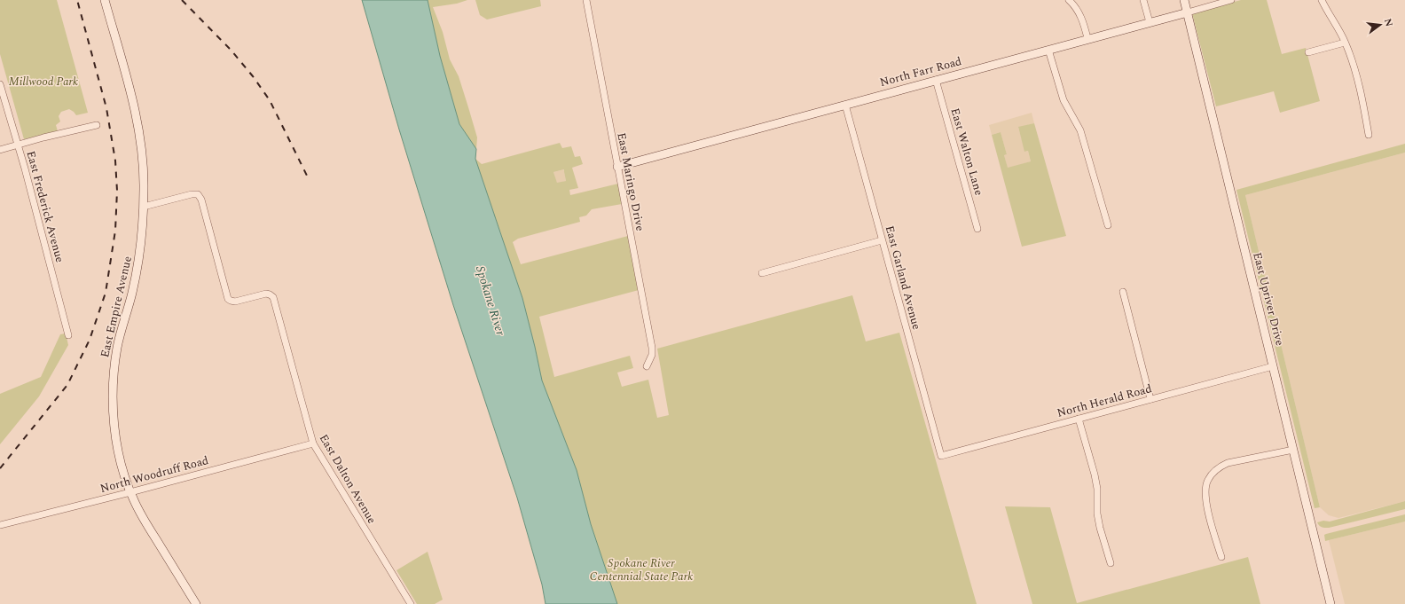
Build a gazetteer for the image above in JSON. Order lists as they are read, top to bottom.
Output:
{
  "streets": {
    "street": [
      "North Farr Road",
      "East Walton Lane",
      "East Maringo Drive",
      "East Frederick Avenue",
      "East Garland Avenue",
      "East Upriver Drive",
      "East Empire Avenue",
      "North Herald Road",
      "North Woodruff Road",
      "East Dalton Avenue"
    ]
  },
  "crossings": [
    ["North Farr Road", "East Walton Lane"],
    ["North Farr Road", "East Maringo Drive"],
    ["North Farr Road", "East Garland Avenue"],
    ["North Farr Road", "East Upriver Drive"],
    ["East Garland Avenue", "North Herald Road"],
    ["East Upriver Drive", "North Herald Road"],
    ["East Empire Avenue", "North Woodruff Road"],
    ["East Empire Avenue", "East Dalton Avenue"],
    ["North Woodruff Road", "East Dalton Avenue"]
  ],
  "water": ["Spokane River"],
  "parks": ["Millwood Park", "Spokane River Centennial State Park"],
  "north": "right"
}
